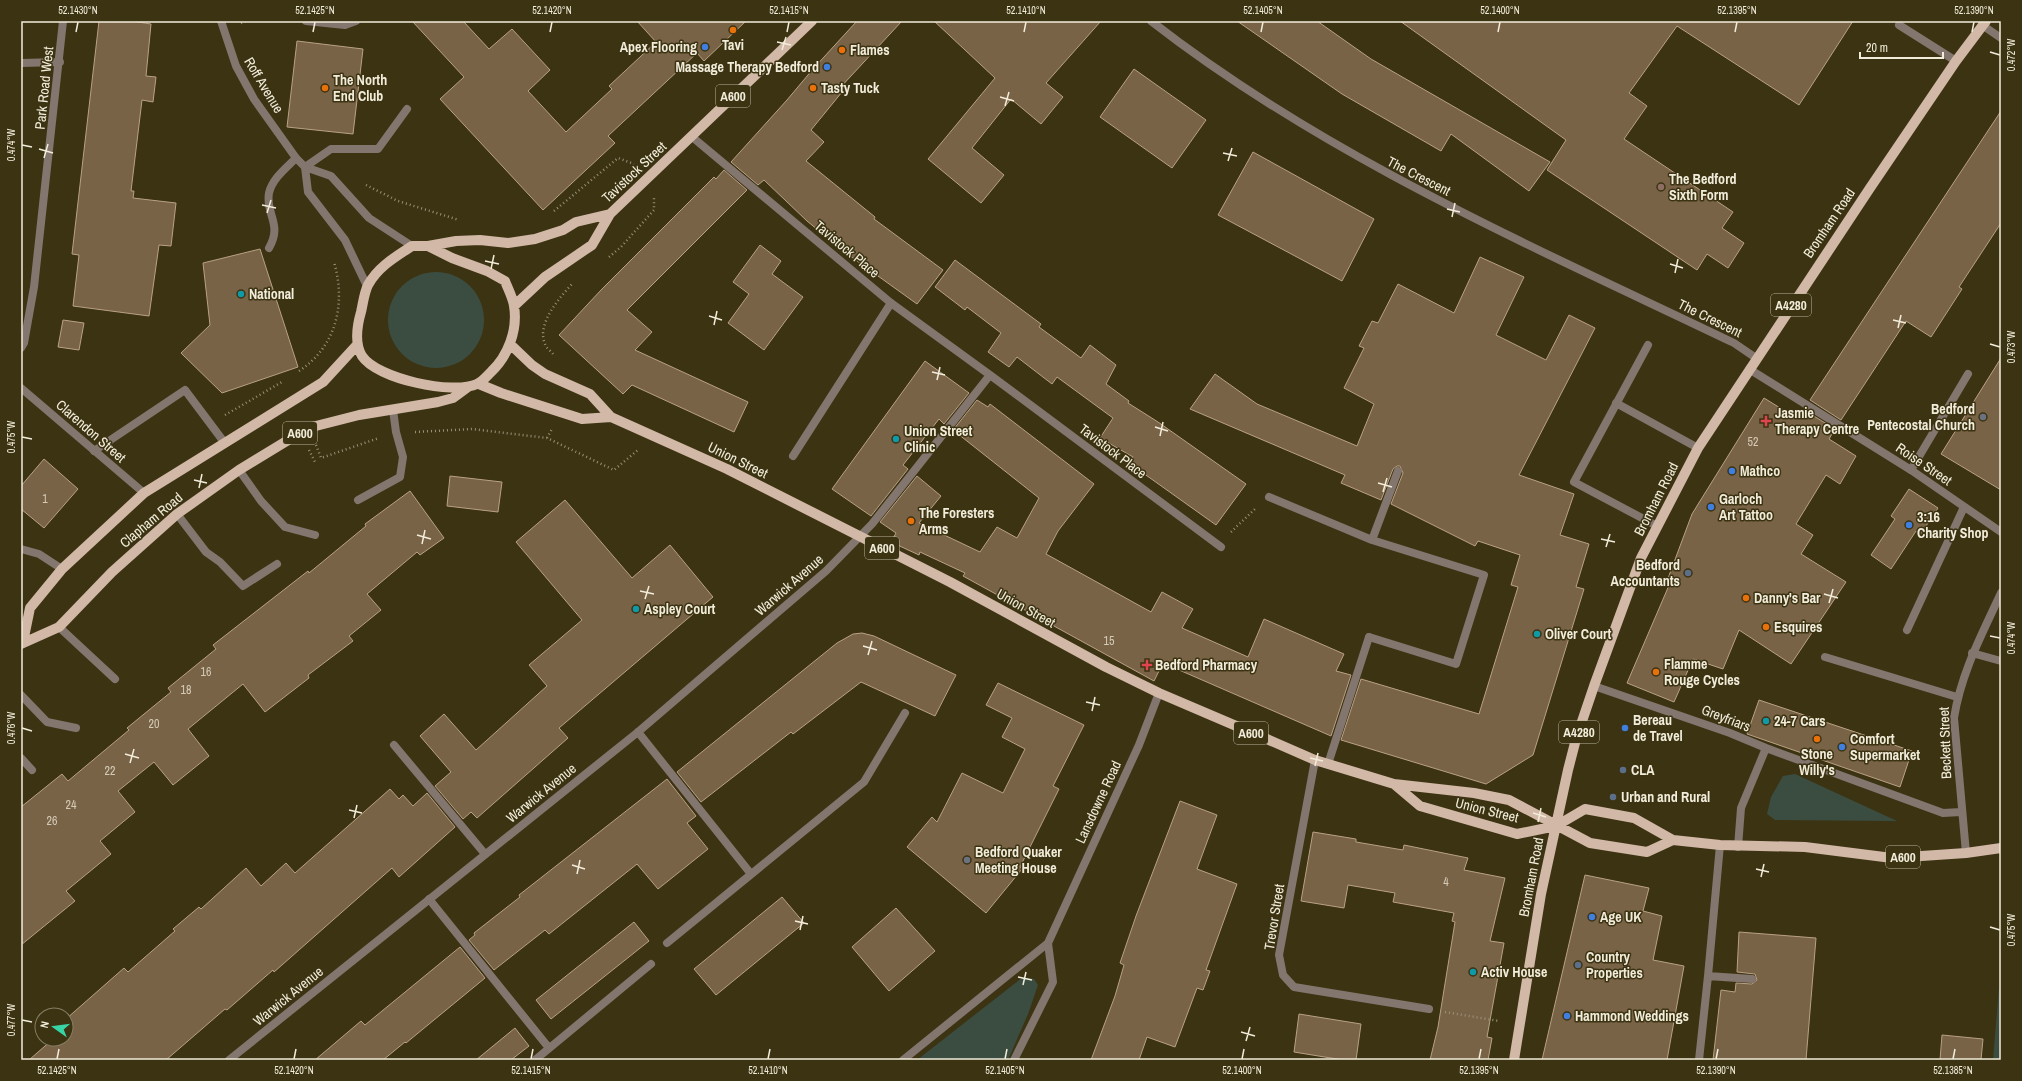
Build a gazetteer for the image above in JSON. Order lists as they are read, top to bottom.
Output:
{
  "streets": {
    "main road": [
      "A600",
      "Tavistock Street",
      "Bromham Road",
      "A4280",
      "Union Street",
      "Clapham Road"
    ],
    "street": [
      "Roff Avenue",
      "Park Road West",
      "The Crescent",
      "Tavistock Place",
      "Clarendon Street",
      "Roise Street",
      "Warwick Avenue",
      "Greyfriars",
      "Beckett Street",
      "Lansdowne Road",
      "Trevor Street"
    ]
  },
  "crossings": [
    ["Roff Avenue", "A600"],
    ["A600", "Tavistock Street"],
    ["A600", "Bromham Road"],
    ["A600", "Union Street"],
    ["A600", "Clapham Road"],
    ["A600", "Beckett Street"],
    ["Tavistock Street", "Tavistock Place"],
    ["The Crescent", "Bromham Road"],
    ["Bromham Road", "Union Street"],
    ["Bromham Road", "Roise Street"],
    ["Bromham Road", "Greyfriars"],
    ["Clarendon Street", "Clapham Road"],
    ["Union Street", "Warwick Avenue"],
    ["Union Street", "Lansdowne Road"],
    ["Union Street", "Trevor Street"],
    ["Greyfriars", "Beckett Street"]
  ],
  "places": {
    "other": [
      "Tavi",
      "Apex Flooring",
      "Flames",
      "Massage Therapy Bedford",
      "The North End Club",
      "Tasty Tuck",
      "The Bedford Sixth Form",
      "National",
      "Bedford Pentecostal Church",
      "Union Street Clinic",
      "Mathco",
      "Garloch Art Tattoo",
      "The Foresters Arms",
      "3:16 Charity Shop",
      "Bedford Accountants",
      "Danny's Bar",
      "Aspley Court",
      "Esquires",
      "Oliver Court",
      "Flamme Rouge Cycles",
      "24-7 Cars",
      "Bereau de Travel",
      "Stone Willy's",
      "Comfort Supermarket",
      "CLA",
      "Urban and Rural",
      "Bedford Quaker Meeting House",
      "Age UK",
      "Country Properties",
      "Activ House",
      "Hammond Weddings"
    ],
    "health": ["Jasmie Therapy Centre", "Bedford Pharmacy"]
  },
  "house_numbers": [
    "52",
    "1",
    "15",
    "16",
    "18",
    "20",
    "22",
    "24",
    "26",
    "4"
  ],
  "scale_bar": "20 m",
  "north": "left",
  "coordinates": [
    "52.1430°N",
    "52.1425°N",
    "52.1420°N",
    "52.1415°N",
    "52.1410°N",
    "52.1405°N",
    "52.1400°N",
    "52.1395°N",
    "52.1390°N",
    "0.472°W",
    "0.474°W",
    "0.473°W",
    "0.475°W",
    "0.476°W",
    "0.477°W",
    "52.1385°N"
  ]
}
